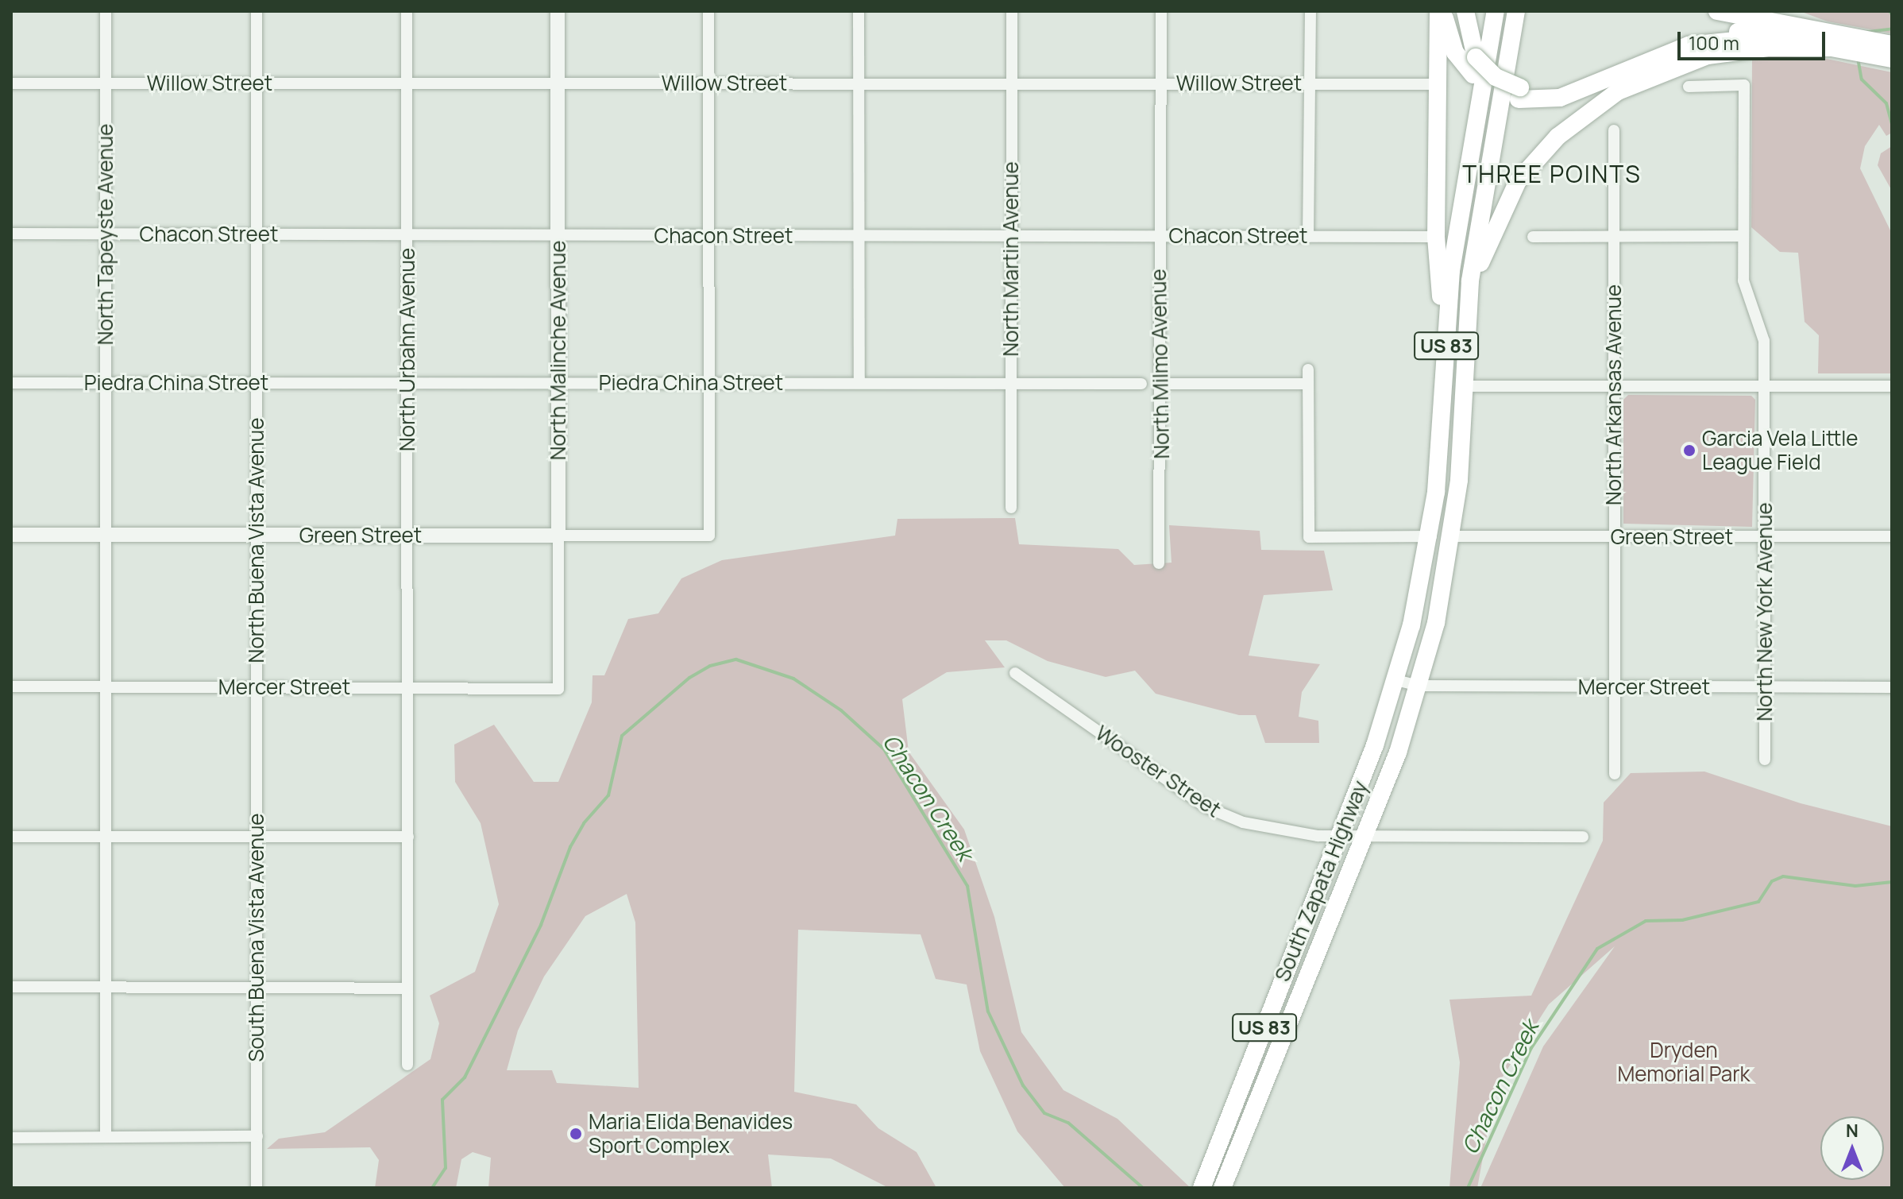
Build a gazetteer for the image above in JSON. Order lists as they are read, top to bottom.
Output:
{
  "streets": {
    "main road": ["US 83", "South Zapata Highway"],
    "street": [
      "Willow Street",
      "North Tapeyste Avenue",
      "Chacon Street",
      "North Martin Avenue",
      "North Urbahn Avenue",
      "North Malinche Avenue",
      "North Milmo Avenue",
      "Piedra China Street",
      "North Arkansas Avenue",
      "Green Street",
      "North Buena Vista Avenue",
      "North New York Avenue",
      "Mercer Street",
      "Wooster Street",
      "South Buena Vista Avenue"
    ]
  },
  "crossings": [
    ["Willow Street", "North Tapeyste Avenue"],
    ["Willow Street", "North Martin Avenue"],
    ["Willow Street", "North Urbahn Avenue"],
    ["Willow Street", "North Malinche Avenue"],
    ["Willow Street", "North Milmo Avenue"],
    ["Willow Street", "North Buena Vista Avenue"],
    ["North Tapeyste Avenue", "Chacon Street"],
    ["North Tapeyste Avenue", "Piedra China Street"],
    ["North Tapeyste Avenue", "Green Street"],
    ["North Tapeyste Avenue", "Mercer Street"],
    ["Chacon Street", "North Martin Avenue"],
    ["Chacon Street", "North Urbahn Avenue"],
    ["Chacon Street", "North Malinche Avenue"],
    ["Chacon Street", "North Milmo Avenue"],
    ["Chacon Street", "North Buena Vista Avenue"],
    ["North Martin Avenue", "Piedra China Street"],
    ["US 83", "Green Street"],
    ["US 83", "Mercer Street"],
    ["US 83", "South Zapata Highway"],
    ["North Urbahn Avenue", "Piedra China Street"],
    ["North Urbahn Avenue", "Green Street"],
    ["North Urbahn Avenue", "Mercer Street"],
    ["North Malinche Avenue", "Piedra China Street"],
    ["North Malinche Avenue", "Green Street"],
    ["North Malinche Avenue", "Mercer Street"],
    ["Piedra China Street", "Green Street"],
    ["Piedra China Street", "North Buena Vista Avenue"],
    ["North Arkansas Avenue", "Green Street"],
    ["North Arkansas Avenue", "Mercer Street"],
    ["Green Street", "North Buena Vista Avenue"],
    ["Green Street", "North New York Avenue"],
    ["North Buena Vista Avenue", "Mercer Street"],
    ["North Buena Vista Avenue", "South Buena Vista Avenue"],
    ["North New York Avenue", "Mercer Street"],
    ["Mercer Street", "South Zapata Highway"],
    ["Mercer Street", "South Buena Vista Avenue"],
    ["Wooster Street", "South Zapata Highway"]
  ],
  "districts": ["THREE POINTS"],
  "water": ["Chacon Creek"],
  "parks": ["Dryden Memorial Park"],
  "places": ["Garcia Vela Little League Field", "Maria Elida Benavides Sport Complex"],
  "scale_bar": "100 m",
  "north": "top"
}
